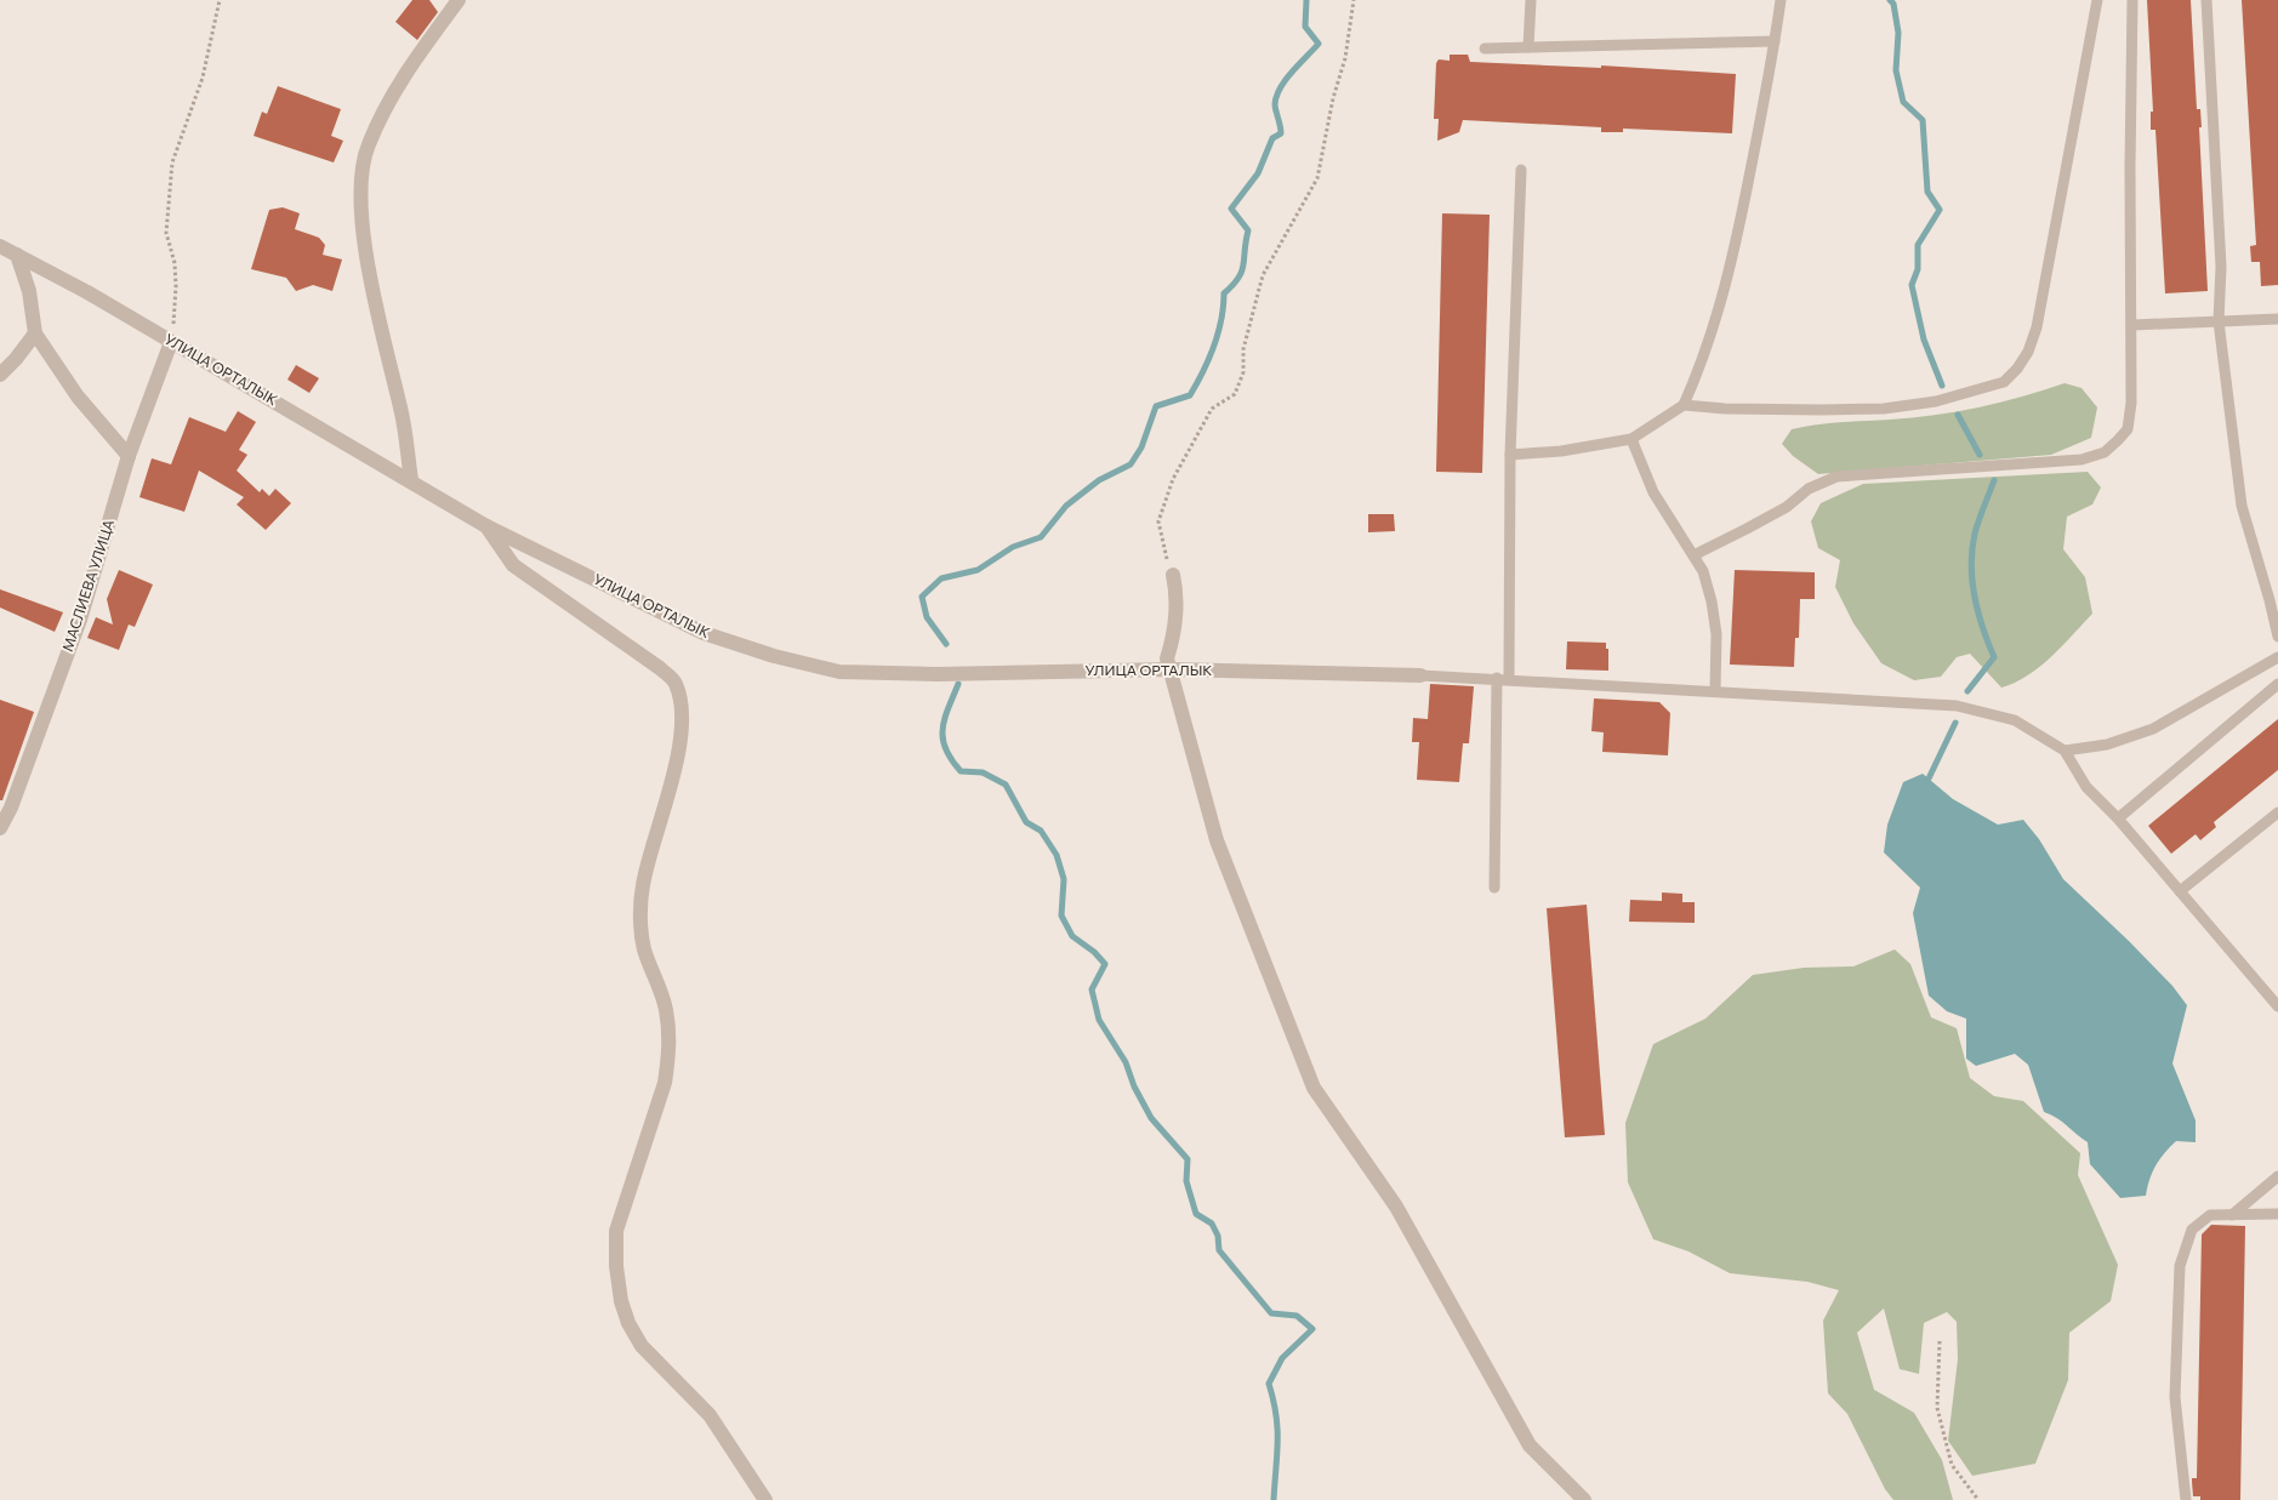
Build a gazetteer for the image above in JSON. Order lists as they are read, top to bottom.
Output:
{
  "streets": {
    "street": ["УЛИЦА ОРТАЛЫК", "МАСЛИЕВА УЛИЦА"]
  },
  "crossings": [
    ["УЛИЦА ОРТАЛЫК", "МАСЛИЕВА УЛИЦА"]
  ]
}
